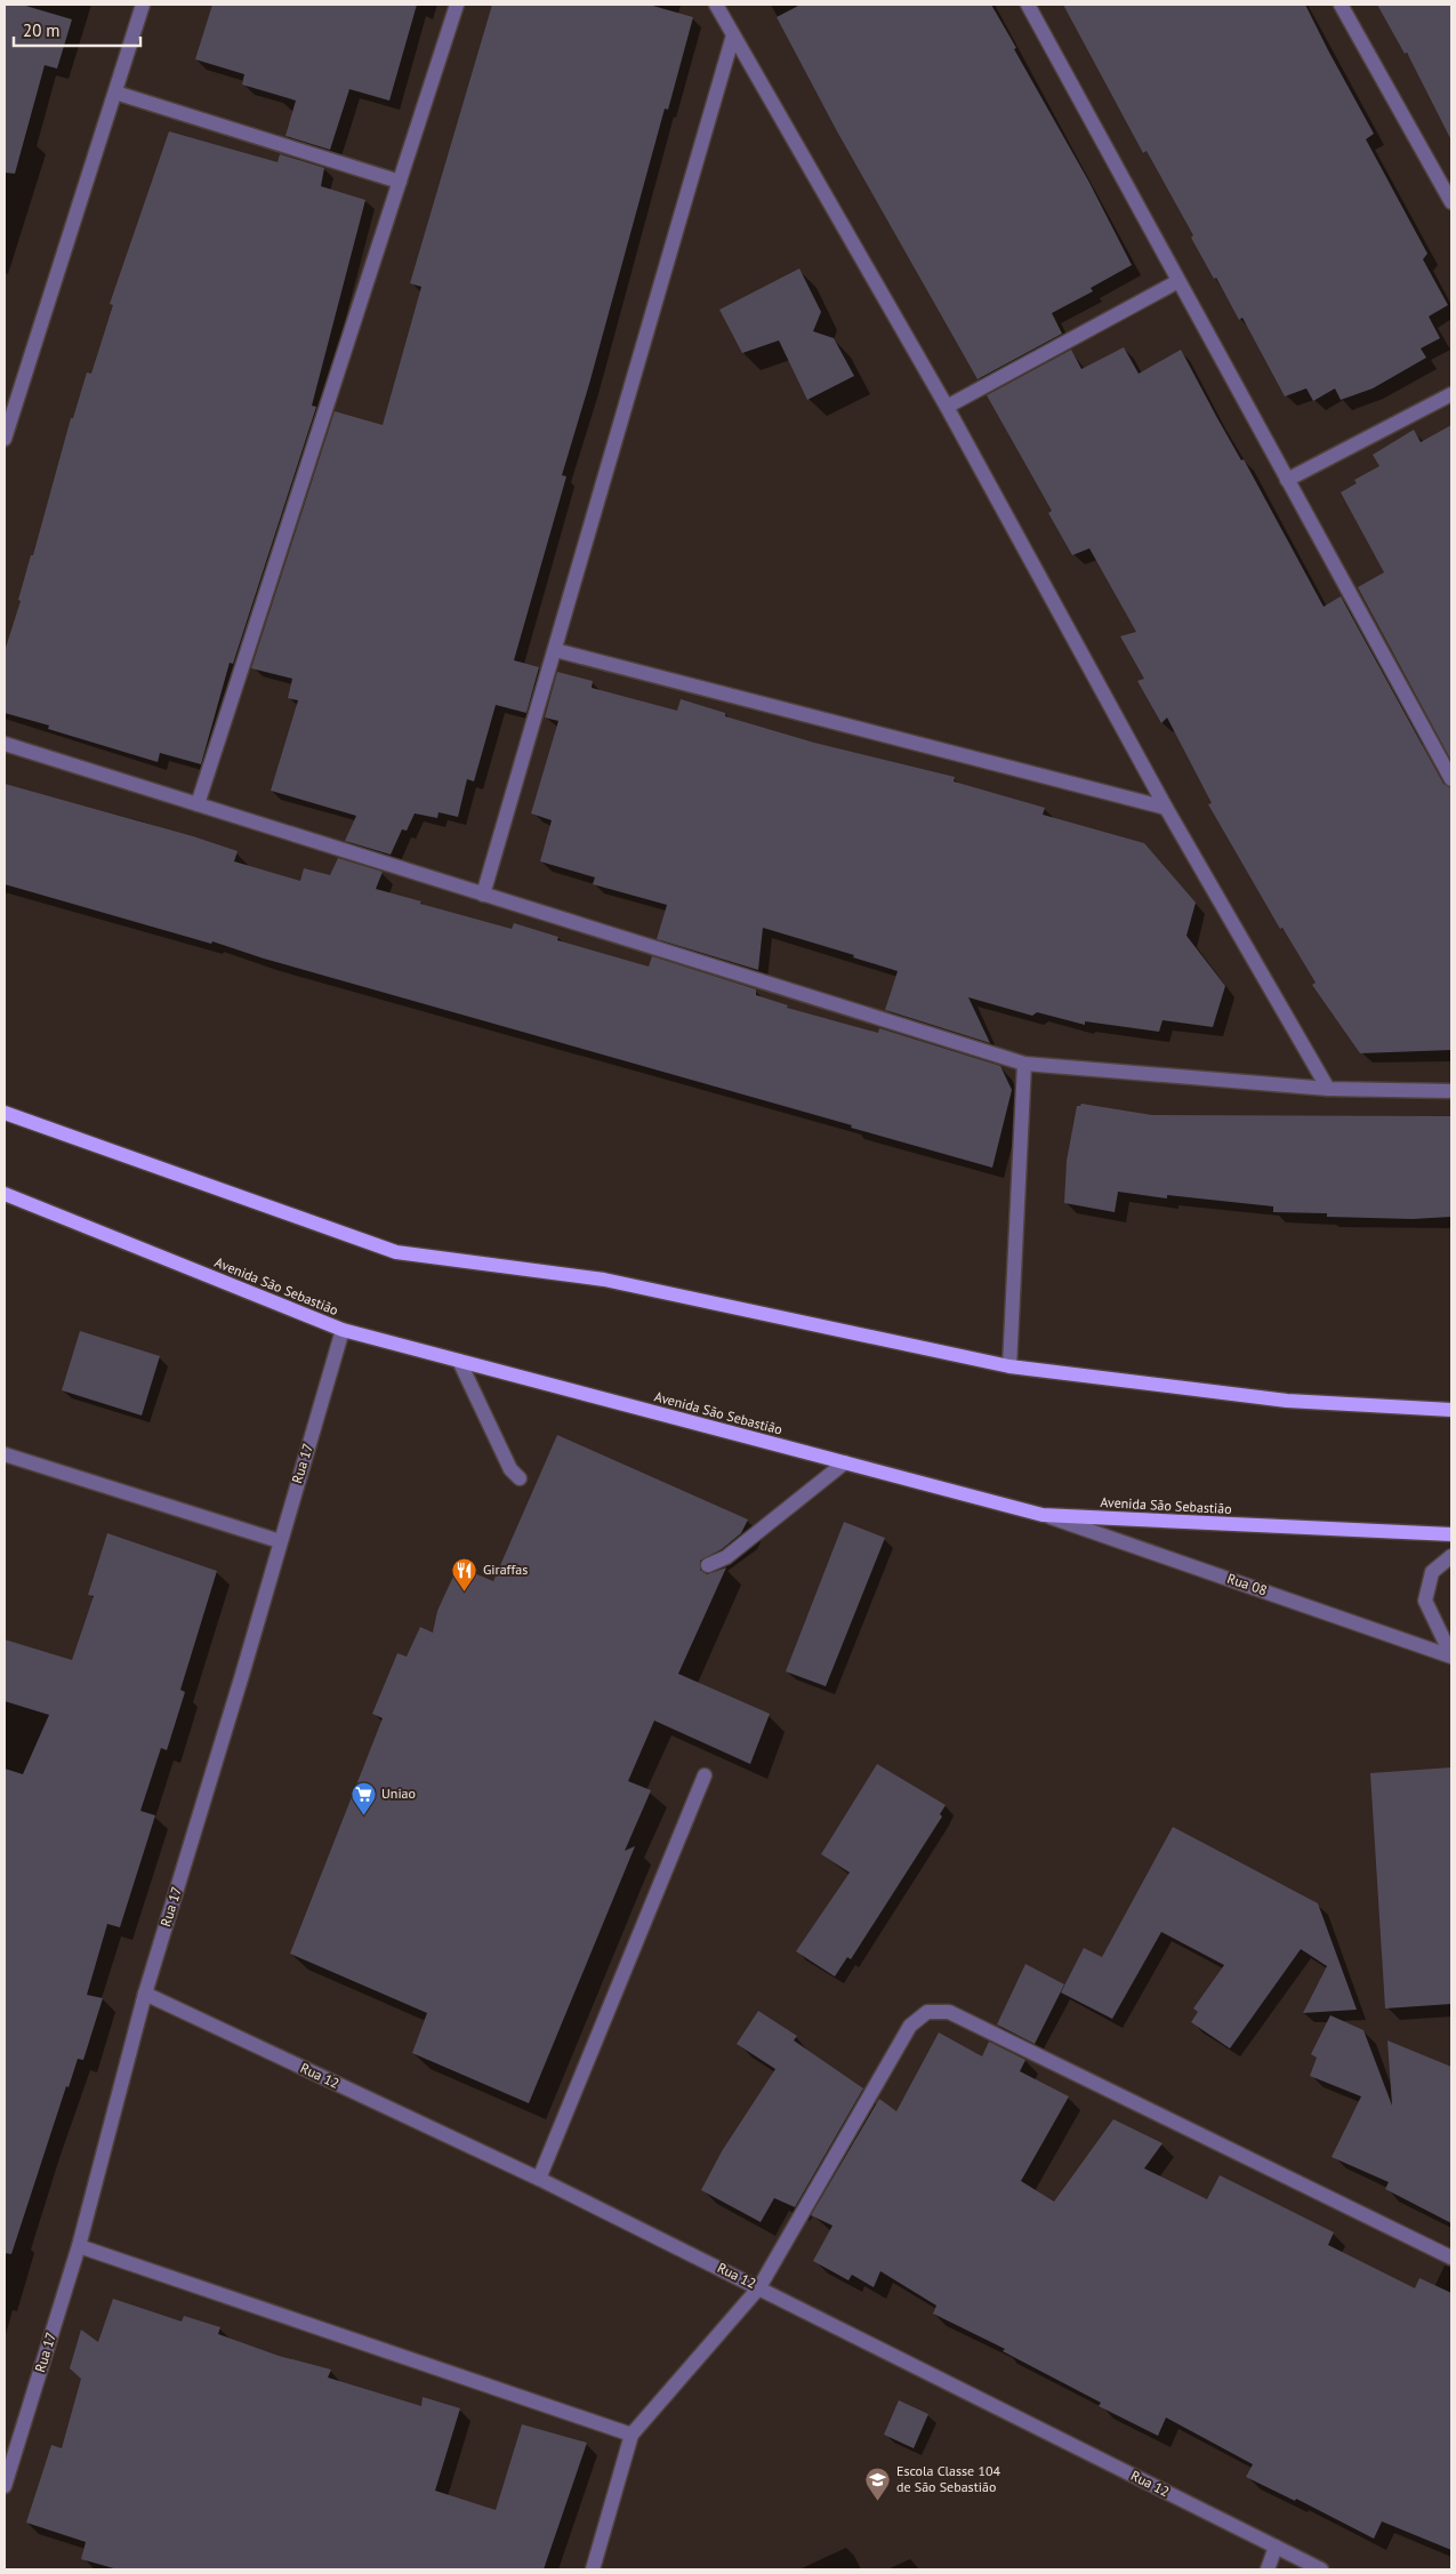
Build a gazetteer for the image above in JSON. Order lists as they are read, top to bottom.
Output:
{
  "streets": {
    "main road": ["Avenida São Sebastião"],
    "street": ["Rua 17", "Rua 08", "Rua 12"]
  },
  "crossings": [
    ["Avenida São Sebastião", "Rua 17"],
    ["Avenida São Sebastião", "Rua 08"],
    ["Rua 17", "Rua 12"]
  ],
  "places": {
    "restaurant": ["Giraffas"],
    "supermarket": ["Uniao"],
    "school or university": ["Escola Classe 104 de São Sebastião"]
  },
  "scale_bar": "20 m"
}
